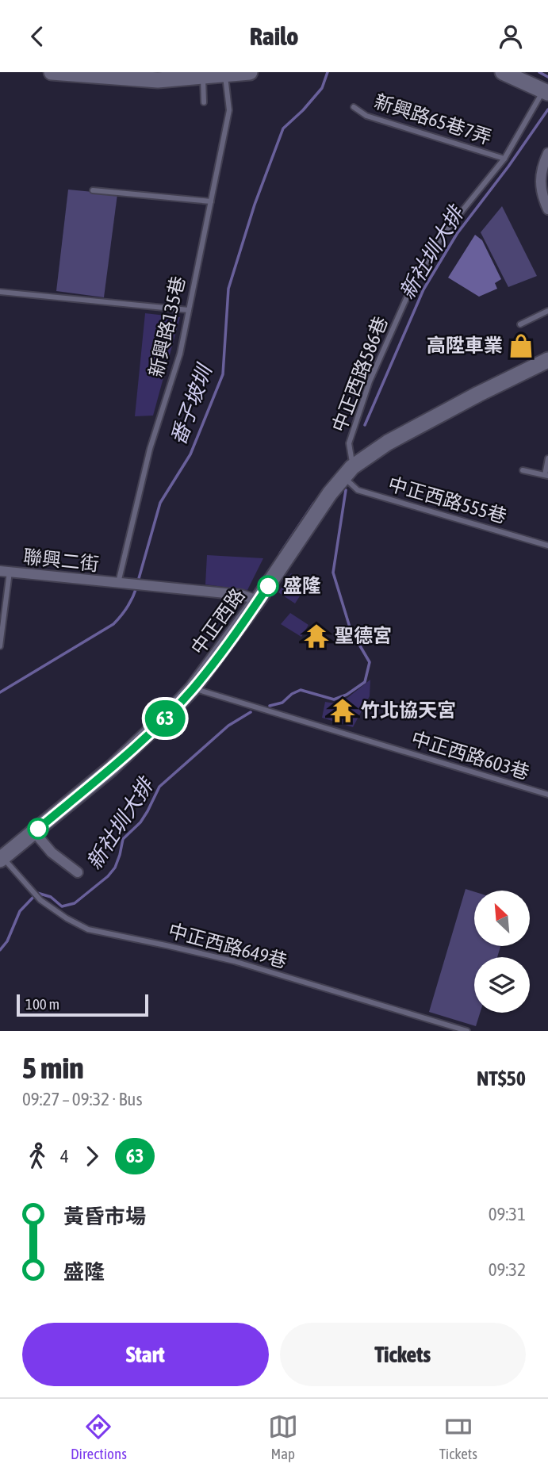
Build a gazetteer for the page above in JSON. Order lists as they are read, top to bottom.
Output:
{
  "streets": {
    "main road": ["中正西路"],
    "street": ["聯興二街"],
    "lane": [
      "新興路65巷7弄",
      "新興路135巷",
      "中正西路586巷",
      "中正西路555巷",
      "中正西路603巷",
      "中正西路649巷"
    ]
  },
  "crossings": [
    ["新興路65巷7弄", "中正西路586巷"],
    ["新興路135巷", "聯興二街"],
    ["中正西路586巷", "中正西路555巷"],
    ["中正西路586巷", "中正西路"],
    ["中正西路555巷", "中正西路"],
    ["聯興二街", "中正西路"],
    ["中正西路", "中正西路603巷"],
    ["中正西路", "中正西路649巷"]
  ],
  "water": ["新社圳大排", "番子坡圳"],
  "places": {
    "shop": ["高陞車業"],
    "other": ["盛隆"],
    "temple": ["聖德宮", "竹北協天宮"]
  },
  "lines": ["bus line 63"],
  "scale_bar": "100 m",
  "north": "top left",
  "page": {
    "header": "Railo",
    "on_map": "63",
    "scale": "100 m",
    "heading": ["5 min", "09:27 – 09:32 · Bus", "NT$50"],
    "legs": ["4", "63"],
    "list": [
      {
        "name": "黃昏市場",
        "value": "09:31"
      },
      {
        "name": "盛隆",
        "value": "09:32"
      }
    ],
    "buttons": ["Start", "Tickets"],
    "tabs": ["Directions", "Map", "Tickets"]
  }
}
